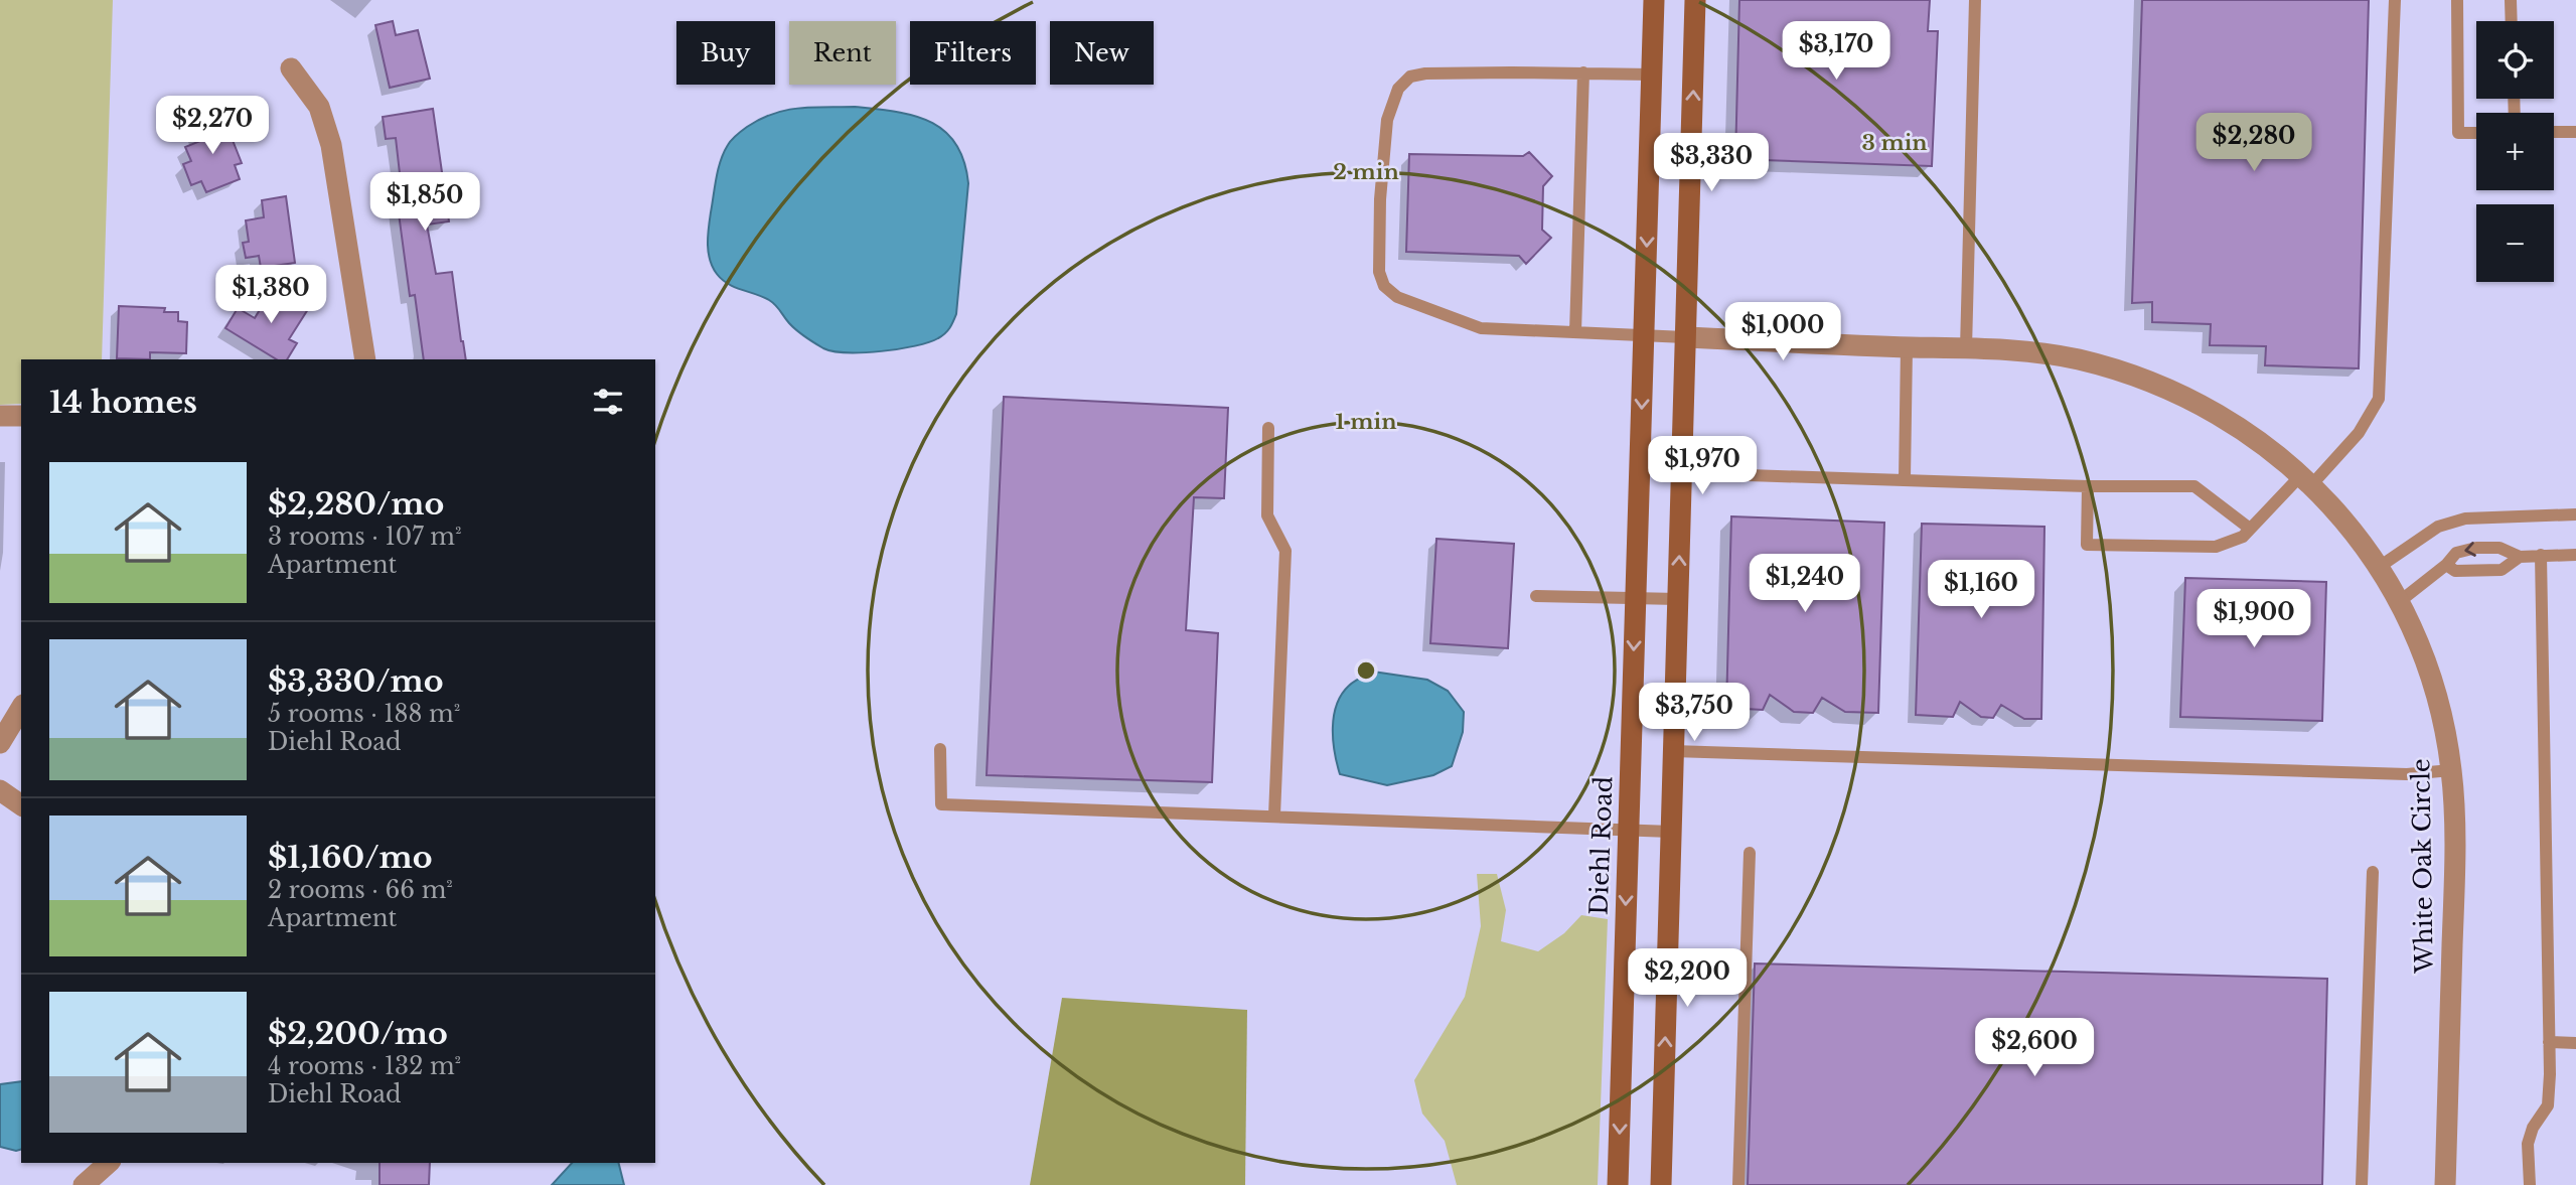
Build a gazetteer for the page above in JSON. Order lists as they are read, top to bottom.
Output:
{
  "streets": {
    "street": ["Diehl Road", "White Oak Circle"]
  },
  "page": {
    "map_buttons": ["+", "−"],
    "price": [
      "$3,170",
      "$2,270",
      "$2,280",
      "$3,330",
      "$1,850",
      "$1,380",
      "$1,000",
      "$1,970",
      "$1,240",
      "$1,160",
      "$1,900",
      "$3,750",
      "$2,200",
      "$2,600"
    ],
    "chip": [
      "Buy",
      "Rent",
      "Filters",
      "New"
    ],
    "heading": "14 homes",
    "list": [
      {
        "name": "$2,280/mo",
        "note": "3 rooms · 107 m² · Apartment"
      },
      {
        "name": "$3,330/mo",
        "note": "5 rooms · 188 m² · Diehl Road"
      },
      {
        "name": "$1,160/mo",
        "note": "2 rooms · 66 m² · Apartment"
      },
      {
        "name": "$2,200/mo",
        "note": "4 rooms · 132 m² · Diehl Road"
      }
    ]
  },
  "rings": ["3 min", "2 min", "1 min"]
}
